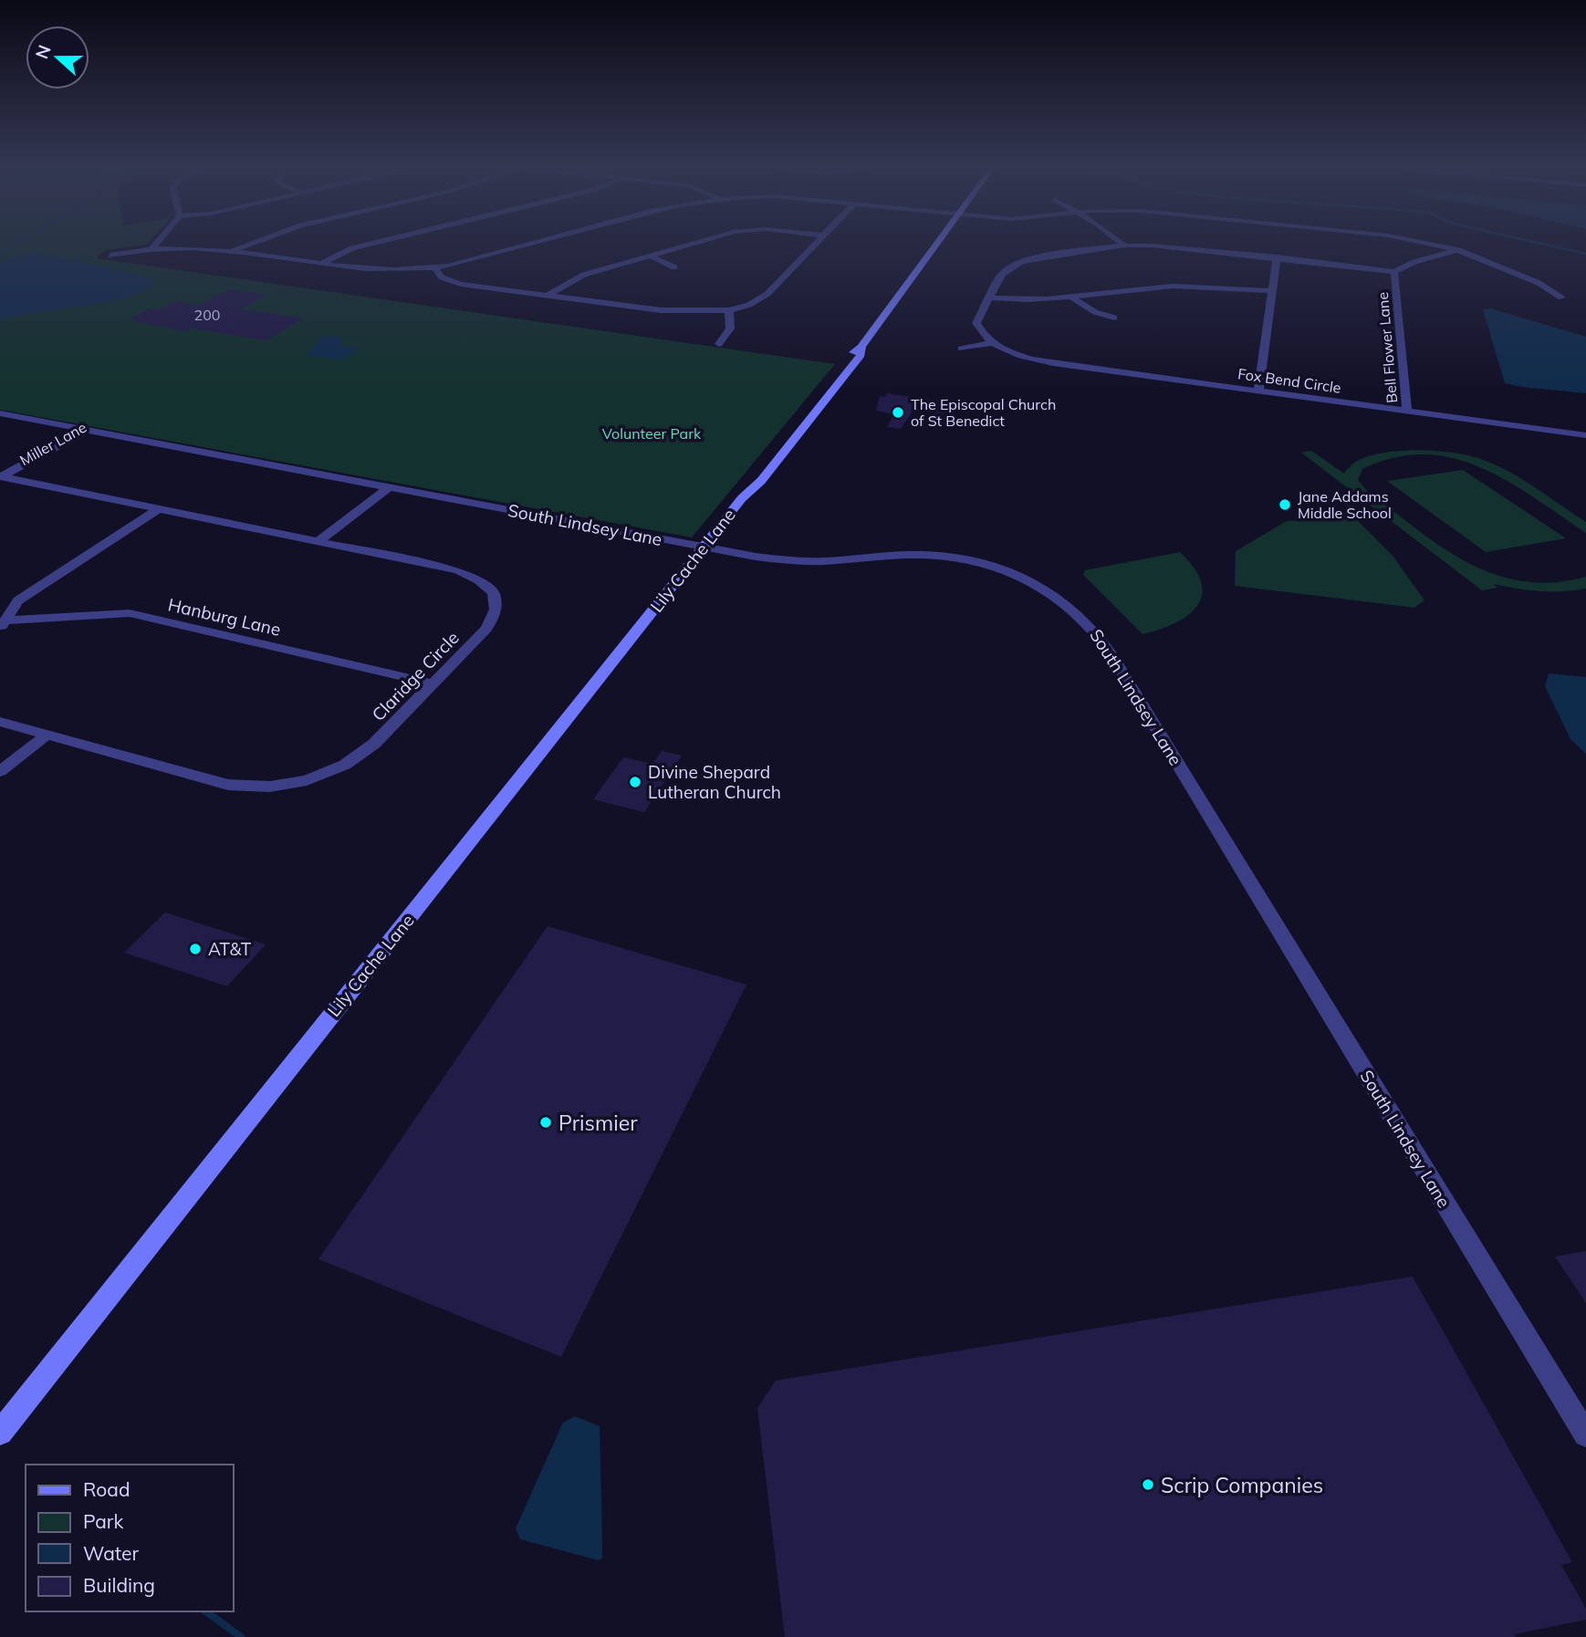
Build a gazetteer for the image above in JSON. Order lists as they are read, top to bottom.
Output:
{
  "streets": {
    "street": [
      "Bell Flower Lane",
      "Fox Bend Circle",
      "Miller Lane",
      "South Lindsey Lane",
      "Lily Cache Lane",
      "Hanburg Lane",
      "Claridge Circle"
    ]
  },
  "crossings": [
    ["Bell Flower Lane", "Fox Bend Circle"],
    ["Miller Lane", "South Lindsey Lane"],
    ["Miller Lane", "Claridge Circle"],
    ["South Lindsey Lane", "Lily Cache Lane"],
    ["Hanburg Lane", "Claridge Circle"]
  ],
  "parks": ["Volunteer Park"],
  "places": [
    "The Episcopal Church of St Benedict",
    "Jane Addams Middle School",
    "Divine Shepard Lutheran Church",
    "AT&T",
    "Prismier",
    "Scrip Companies"
  ],
  "house_numbers": ["200"],
  "legend": [
    "Road",
    "Park",
    "Water",
    "Building"
  ],
  "north": "left"
}
